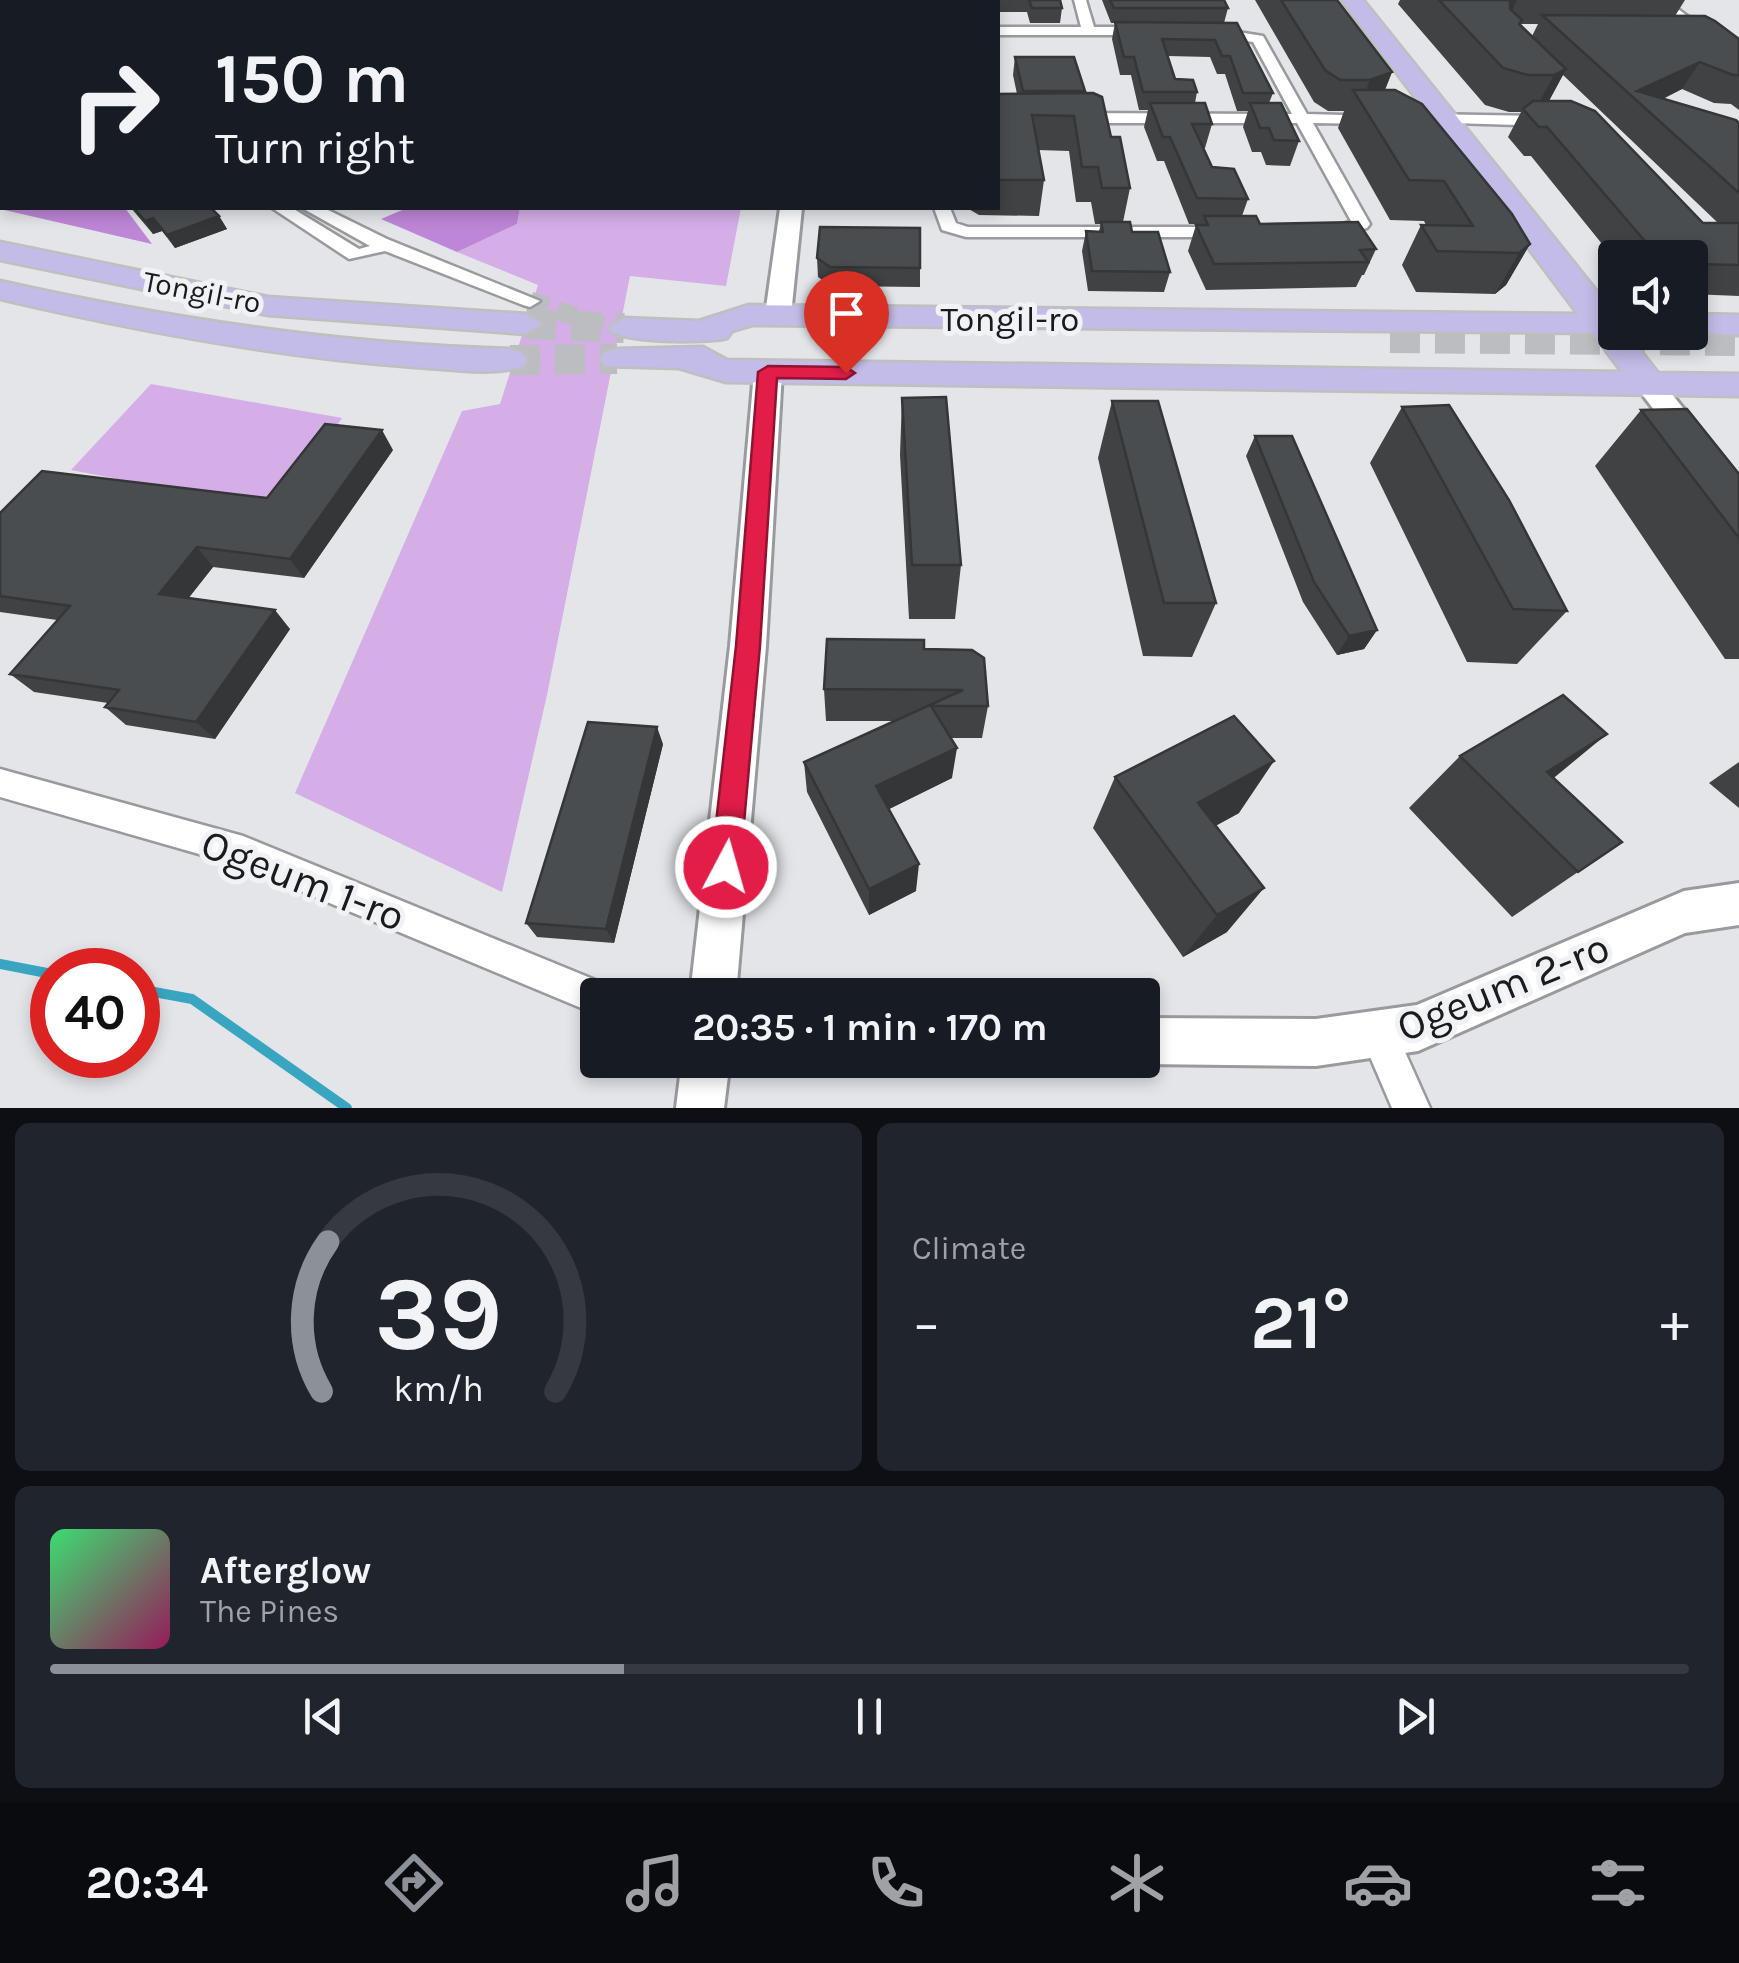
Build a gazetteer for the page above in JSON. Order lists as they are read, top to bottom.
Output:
{
  "streets": {
    "main road": ["Tongil-ro"],
    "street": ["Ogeum 1-ro", "Ogeum 2-ro"]
  },
  "page": {
    "turn": ["150 m", "Turn right"],
    "limit": "40",
    "trip": "20:35 · 1 min · 170 m",
    "tile": "Climate",
    "heat": ["−", "21°", "+"],
    "song": ["Afterglow", "The Pines"],
    "tabs": "20:34",
    "gauge": ["39", "km/h"]
  }
}
